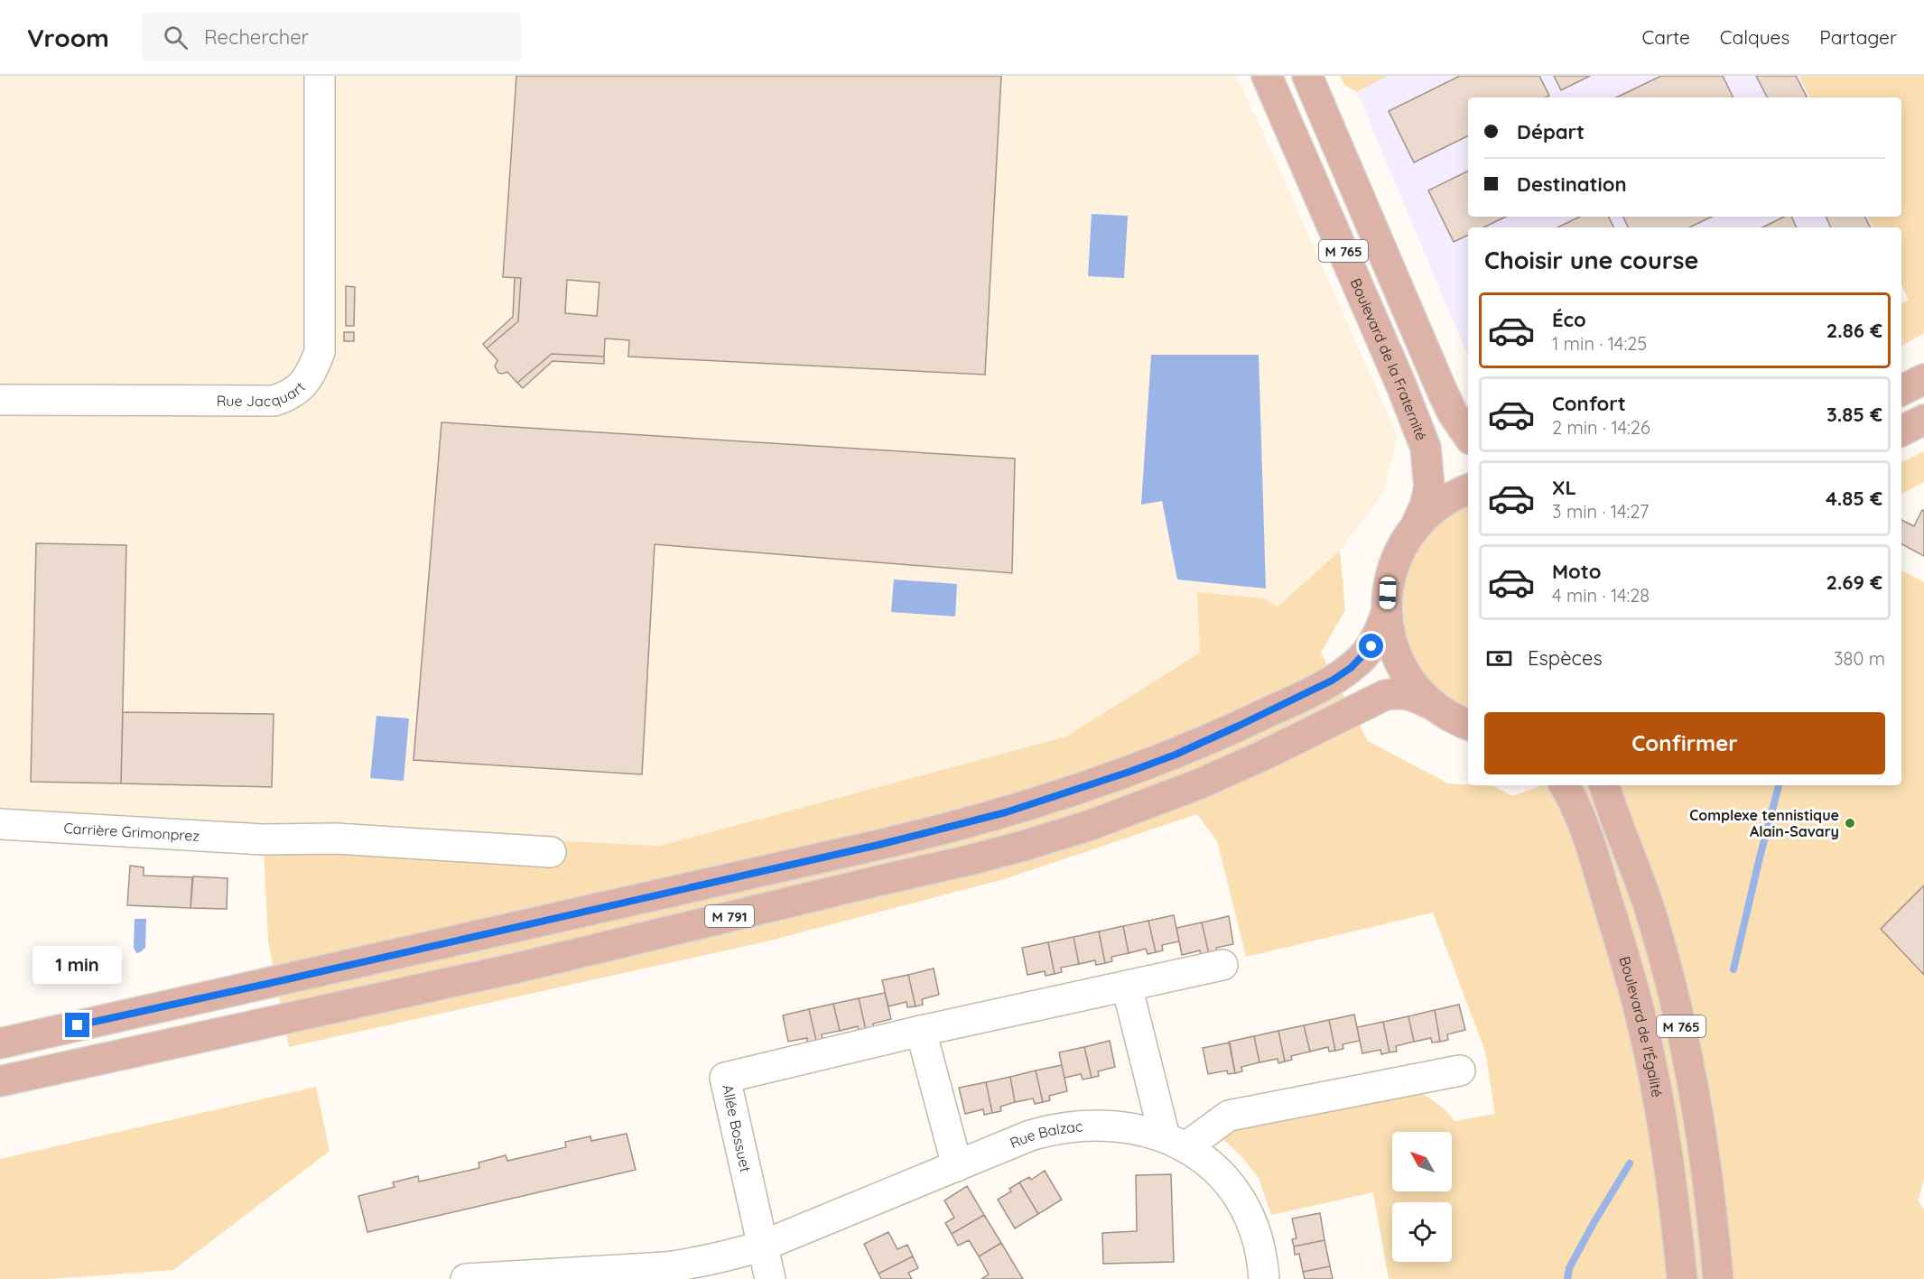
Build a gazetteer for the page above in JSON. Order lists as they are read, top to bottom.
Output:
{
  "streets": {
    "main road": [
      "M 765",
      "Boulevard de la Fraternité",
      "M 791",
      "Boulevard de l'Égalité"
    ],
    "street": [
      "Rue Jacquart",
      "Carrière Grimonprez",
      "Allée Bossuet",
      "Rue Balzac"
    ]
  },
  "crossings": [
    ["Allée Bossuet", "Rue Balzac"]
  ],
  "places": ["Complexe tennistique Alain-Savary"],
  "north": "top left",
  "page": {
    "header": "Vroom",
    "search": "Rechercher",
    "nav": ["Carte", "Calques", "Partager"],
    "banner": ["Départ", "Destination"],
    "heading": "Choisir une course",
    "list": [
      {
        "name": "Éco",
        "note": "1 min · 14:25",
        "value": "2.86 €"
      },
      {
        "name": "Confort",
        "note": "2 min · 14:26",
        "value": "3.85 €"
      },
      {
        "name": "XL",
        "note": "3 min · 14:27",
        "value": "4.85 €"
      },
      {
        "name": "Moto",
        "note": "4 min · 14:28",
        "value": "2.69 €"
      }
    ],
    "pay": ["Espèces", "380 m"],
    "buttons": "Confirmer",
    "bubble": "1 min"
  }
}
